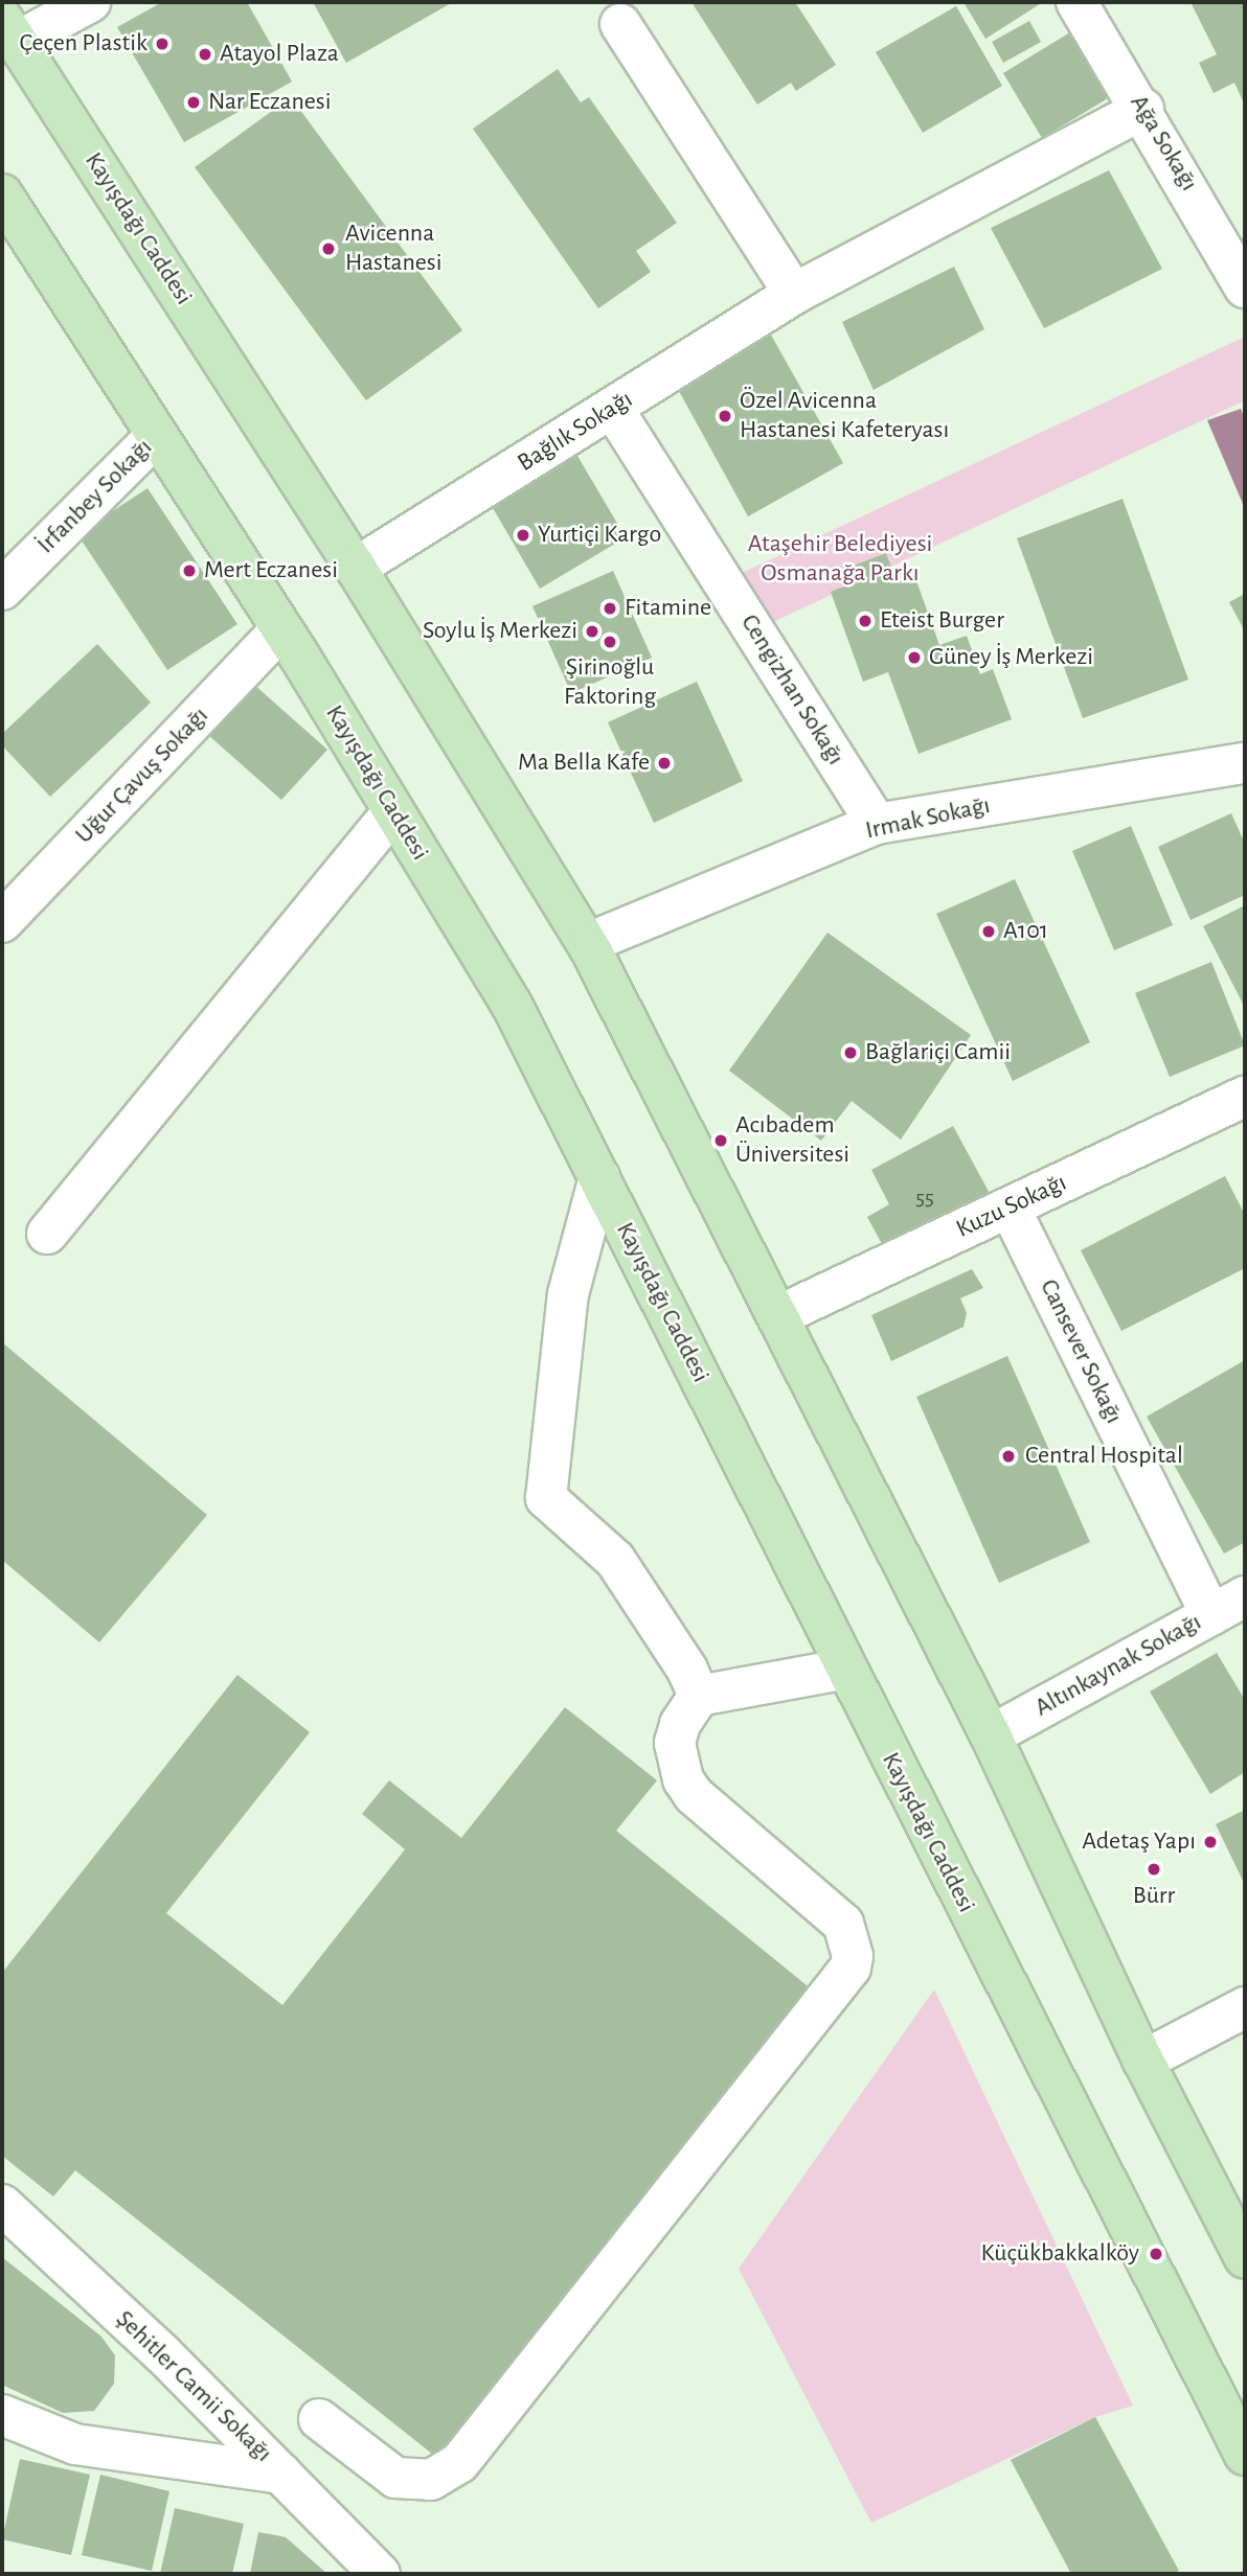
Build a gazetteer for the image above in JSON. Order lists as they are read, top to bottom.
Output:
{
  "streets": {
    "main road": ["Kayışdağı Caddesi"],
    "street": [
      "Ağa Sokağı",
      "Bağlık Sokağı",
      "İrfanbey Sokağı",
      "Cengizhan Sokağı",
      "Uğur Çavuş Sokağı",
      "Irmak Sokağı",
      "Kuzu Sokağı",
      "Cansever Sokağı",
      "Altınkaynak Sokağı",
      "Şehitler Camii Sokağı"
    ]
  },
  "crossings": [
    ["Ağa Sokağı", "Bağlık Sokağı"],
    ["Kayışdağı Caddesi", "Bağlık Sokağı"],
    ["Kayışdağı Caddesi", "İrfanbey Sokağı"],
    ["Kayışdağı Caddesi", "Uğur Çavuş Sokağı"],
    ["Kayışdağı Caddesi", "Irmak Sokağı"],
    ["Kayışdağı Caddesi", "Kuzu Sokağı"],
    ["Kayışdağı Caddesi", "Altınkaynak Sokağı"],
    ["Bağlık Sokağı", "Cengizhan Sokağı"],
    ["Cengizhan Sokağı", "Irmak Sokağı"],
    ["Kuzu Sokağı", "Cansever Sokağı"],
    ["Cansever Sokağı", "Altınkaynak Sokağı"]
  ],
  "parks": ["Ataşehir Belediyesi Osmanağa Parkı"],
  "places": [
    "Çeçen Plastik",
    "Atayol Plaza",
    "Nar Eczanesi",
    "Avicenna Hastanesi",
    "Özel Avicenna Hastanesi Kafeteryası",
    "Yurtiçi Kargo",
    "Mert Eczanesi",
    "Fitamine",
    "Eteist Burger",
    "Soylu İş Merkezi",
    "Şirinoğlu Faktoring",
    "Güney İş Merkezi",
    "Ma Bella Kafe",
    "A101",
    "Bağlariçi Camii",
    "Acıbadem Üniversitesi",
    "Central Hospital",
    "Adetaş Yapı",
    "Bürr",
    "Küçükbakkalköy"
  ],
  "house_numbers": ["55"]
}
